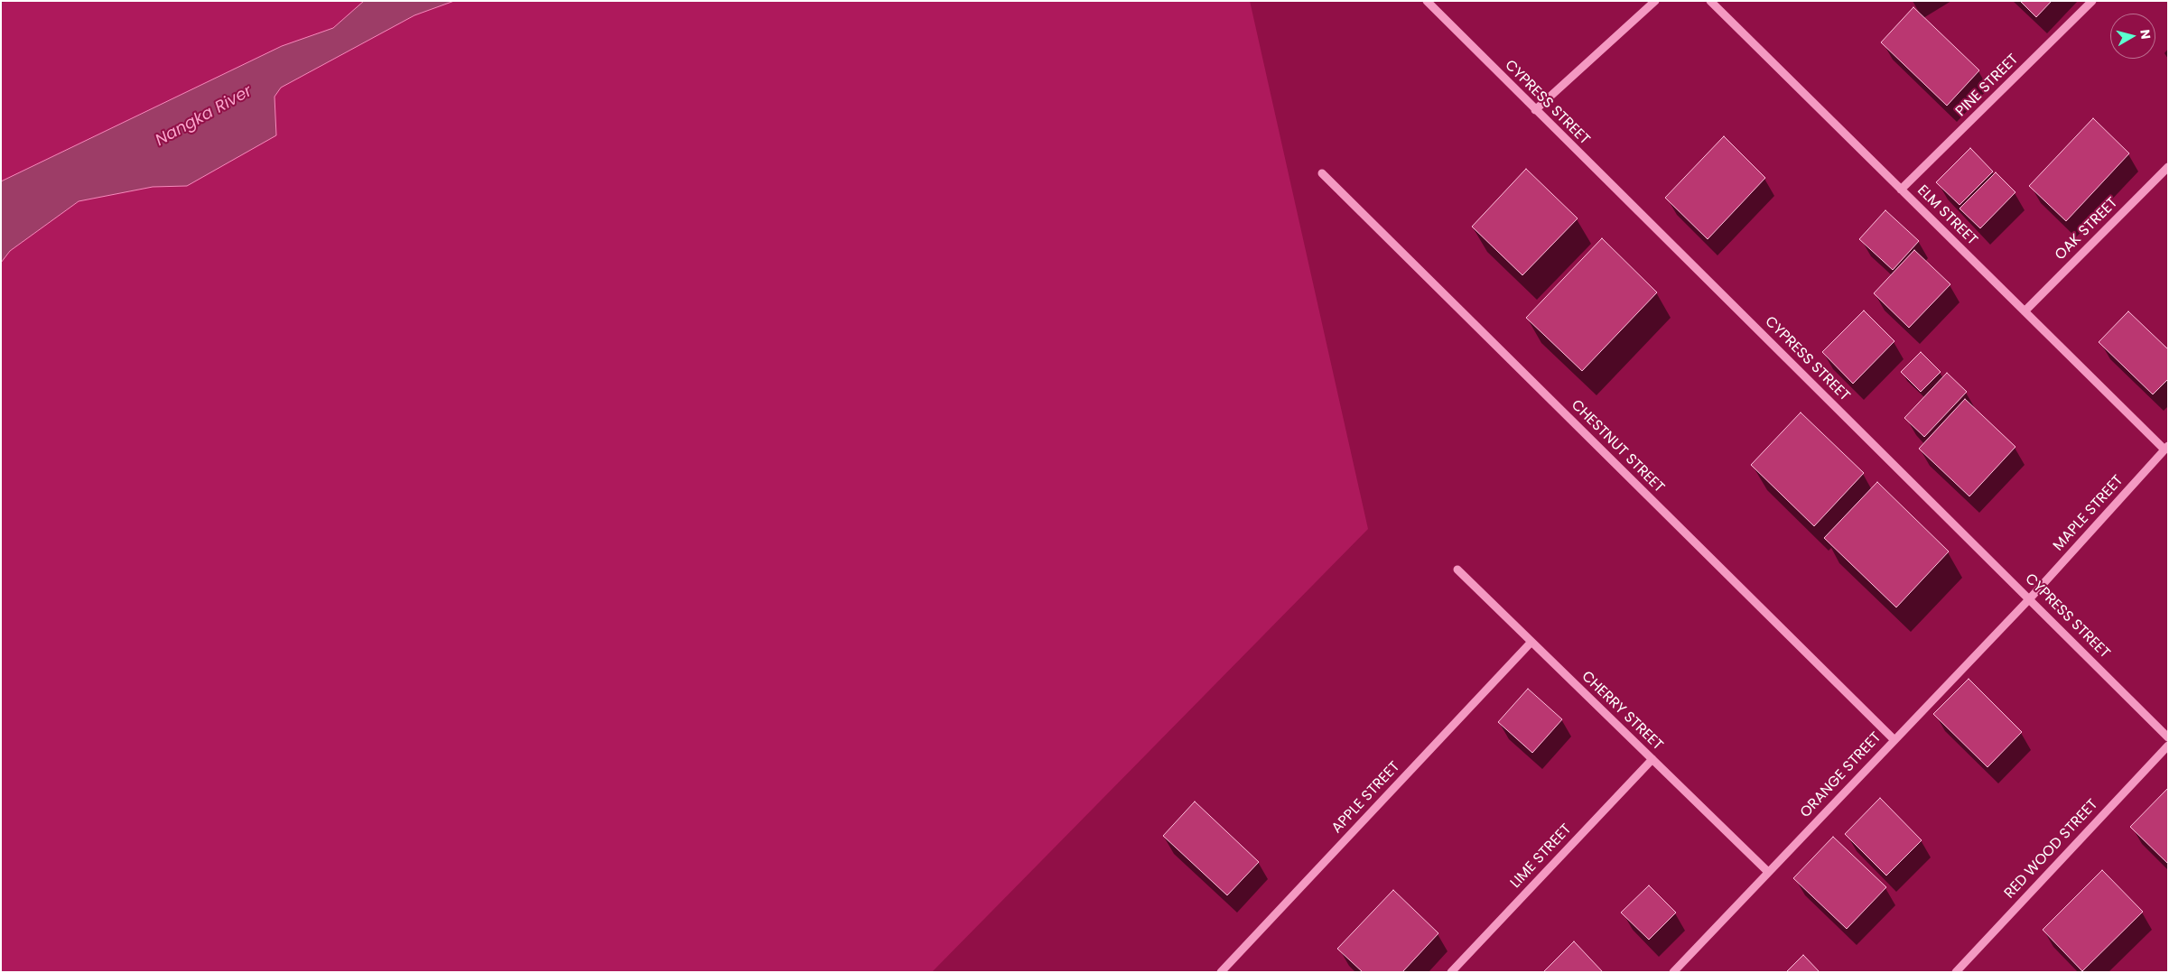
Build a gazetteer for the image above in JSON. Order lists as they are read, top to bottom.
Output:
{
  "streets": {
    "street": [
      "PINE STREET",
      "CYPRESS STREET",
      "ELM STREET",
      "OAK STREET",
      "CHESTNUT STREET",
      "MAPLE STREET",
      "CHERRY STREET",
      "ORANGE STREET",
      "APPLE STREET",
      "RED WOOD STREET",
      "LIME STREET"
    ]
  },
  "crossings": [
    ["PINE STREET", "ELM STREET"],
    ["CYPRESS STREET", "MAPLE STREET"],
    ["CYPRESS STREET", "ORANGE STREET"],
    ["ELM STREET", "OAK STREET"],
    ["ELM STREET", "MAPLE STREET"],
    ["CHESTNUT STREET", "ORANGE STREET"],
    ["MAPLE STREET", "ORANGE STREET"],
    ["CHERRY STREET", "ORANGE STREET"],
    ["CHERRY STREET", "APPLE STREET"],
    ["CHERRY STREET", "LIME STREET"]
  ],
  "water": ["Nangka River"],
  "north": "right"
}
